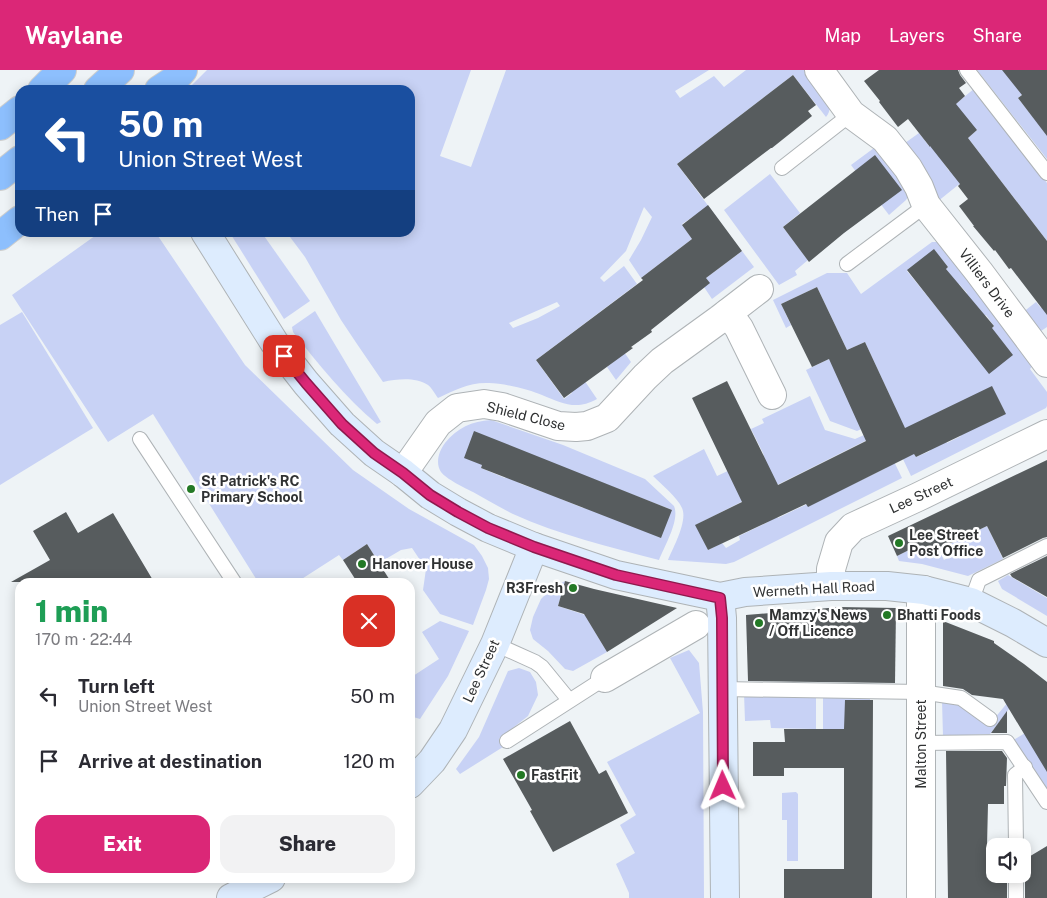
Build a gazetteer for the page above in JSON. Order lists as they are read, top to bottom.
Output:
{
  "streets": {
    "street": [
      "Villiers Drive",
      "Shield Close",
      "Lee Street",
      "Werneth Hall Road",
      "Malton Street"
    ]
  },
  "crossings": [
    ["Lee Street", "Werneth Hall Road"],
    ["Werneth Hall Road", "Malton Street"]
  ],
  "places": [
    "St Patrick's RC Primary School",
    "Lee Street Post Office",
    "Hanover House",
    "R3Fresh",
    "Bhatti Foods",
    "Mamzy's News / Off Licence",
    "FastFit"
  ],
  "page": {
    "header": "Waylane",
    "nav": ["Map", "Layers", "Share"],
    "turn": ["50 m", "Union Street West"],
    "then": "Then",
    "heading": ["1 min", "170 m · 22:44"],
    "list": [
      {
        "name": "Turn left",
        "note": "Union Street West",
        "value": "50 m"
      },
      {
        "name": "Arrive at destination",
        "value": "120 m"
      }
    ],
    "buttons": ["Exit", "Share"]
  }
}
